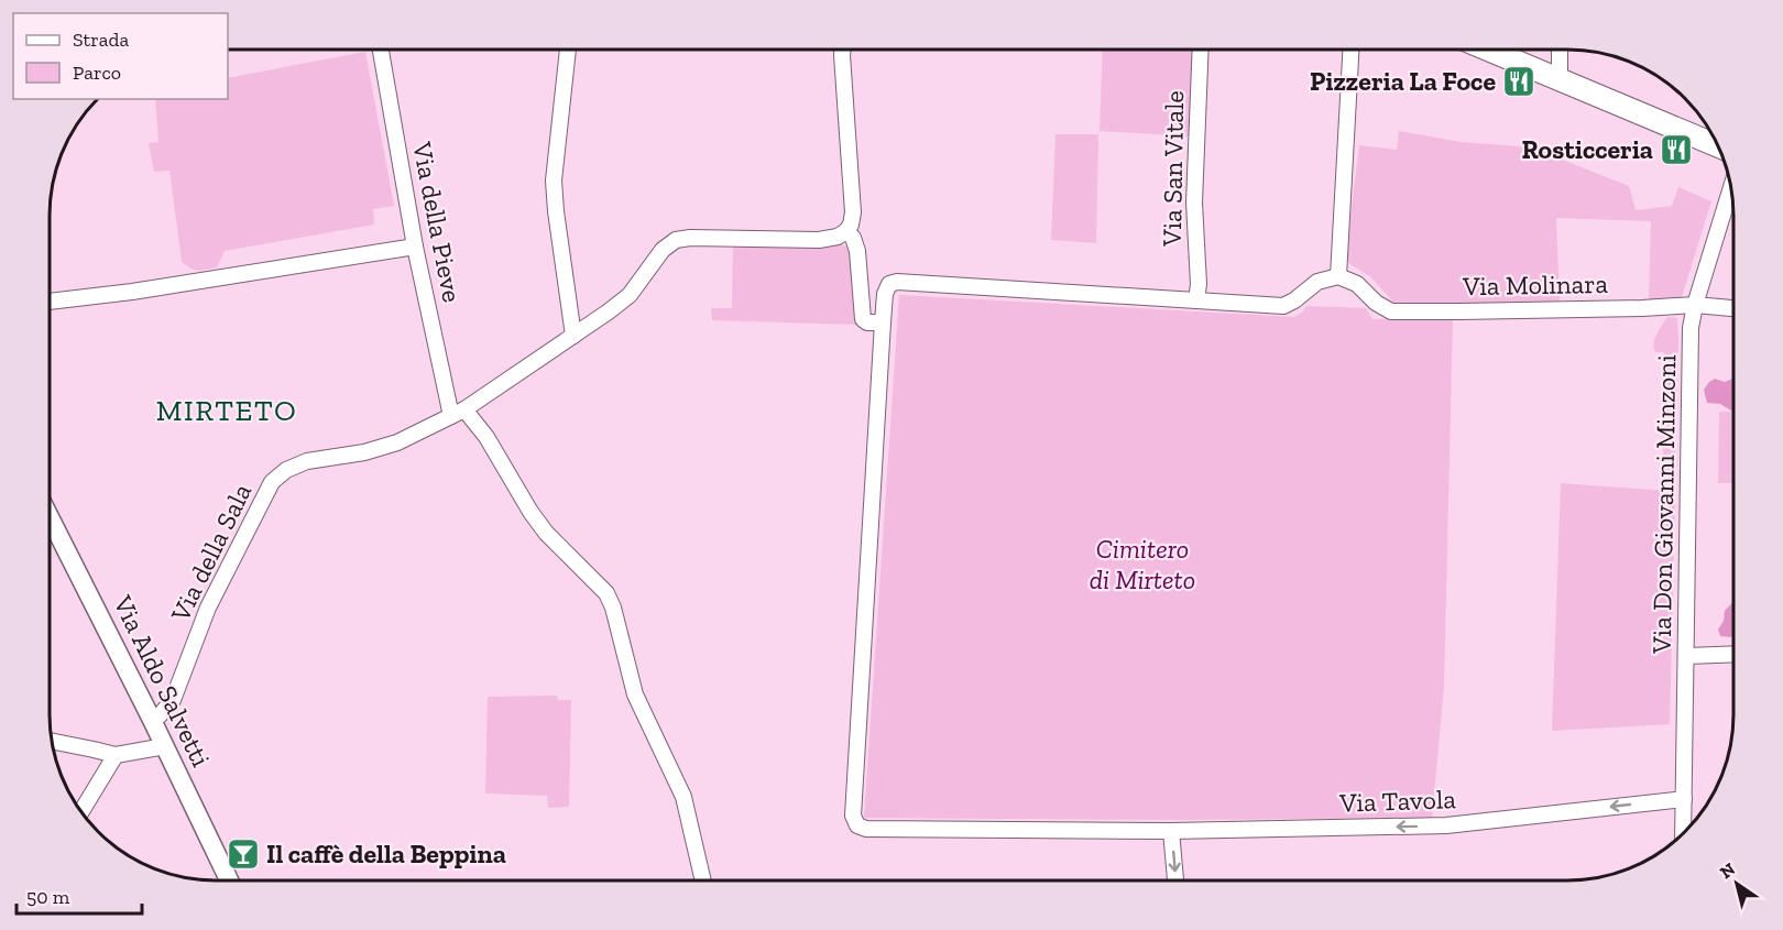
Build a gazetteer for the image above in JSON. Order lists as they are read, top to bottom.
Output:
{
  "streets": {
    "street": [
      "Via San Vitale",
      "Via della Pieve",
      "Via Molinara",
      "Via Don Giovanni Minzoni",
      "Via della Sala",
      "Via Aldo Salvetti",
      "Via Tavola"
    ]
  },
  "crossings": [
    ["Via della Pieve", "Via della Sala"],
    ["Via Molinara", "Via Don Giovanni Minzoni"],
    ["Via Don Giovanni Minzoni", "Via Tavola"],
    ["Via della Sala", "Via Aldo Salvetti"]
  ],
  "one_way": ["Via Tavola"],
  "districts": ["MIRTETO"],
  "parks": ["Cimitero di Mirteto"],
  "places": {
    "restaurant": ["Pizzeria La Foce", "Rosticceria"],
    "bar": ["Il caffè della Beppina"]
  },
  "legend": ["Strada", "Parco"],
  "scale_bar": "50 m",
  "north": "top left"
}
